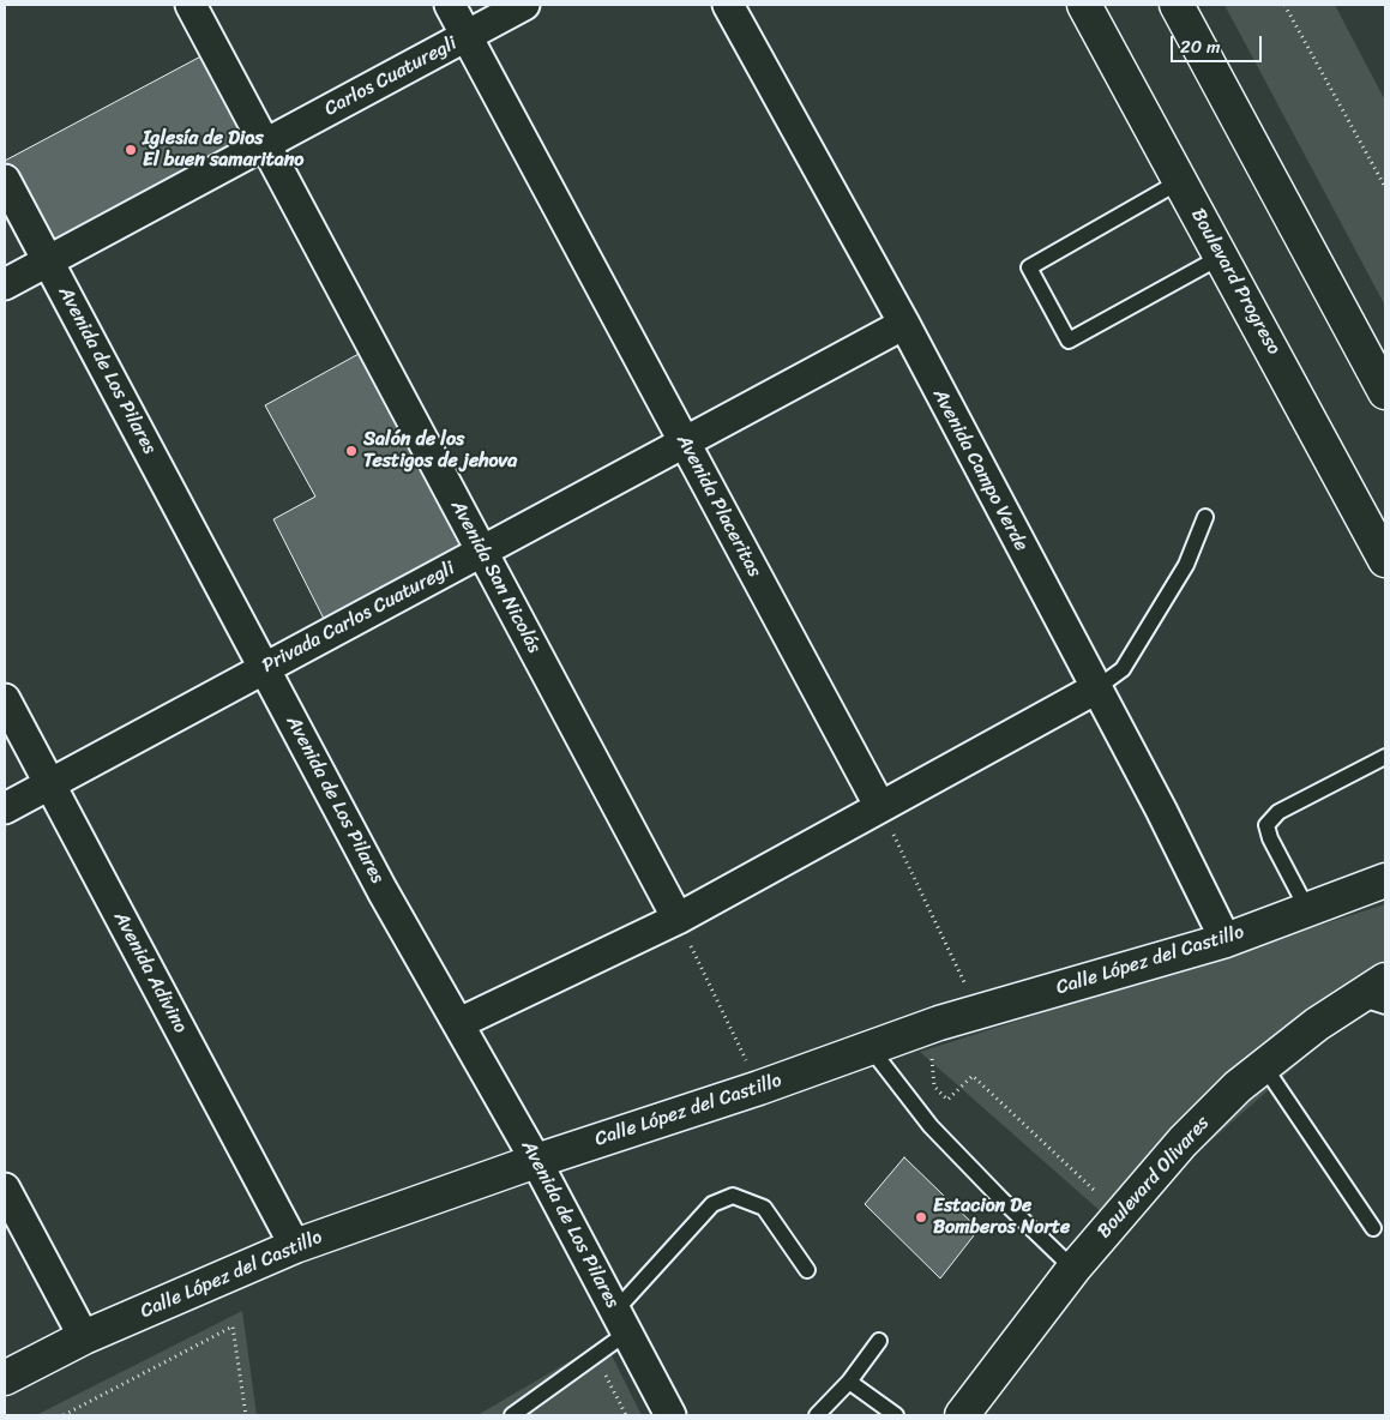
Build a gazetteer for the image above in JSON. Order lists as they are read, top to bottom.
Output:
{
  "streets": {
    "street": [
      "Carlos Cuaturegli",
      "Boulevard Progreso",
      "Avenida de Los Pilares",
      "Avenida Campo Verde",
      "Avenida Placeritas",
      "Avenida San Nicolás",
      "Privada Carlos Cuaturegli",
      "Calle López del Castillo",
      "Avenida Adivino",
      "Boulevard Olivares"
    ]
  },
  "crossings": [
    ["Carlos Cuaturegli", "Avenida de Los Pilares"],
    ["Carlos Cuaturegli", "Avenida Placeritas"],
    ["Carlos Cuaturegli", "Avenida San Nicolás"],
    ["Avenida de Los Pilares", "Privada Carlos Cuaturegli"],
    ["Avenida de Los Pilares", "Calle López del Castillo"],
    ["Avenida Campo Verde", "Privada Carlos Cuaturegli"],
    ["Avenida Campo Verde", "Calle López del Castillo"],
    ["Avenida Placeritas", "Privada Carlos Cuaturegli"],
    ["Avenida San Nicolás", "Privada Carlos Cuaturegli"],
    ["Privada Carlos Cuaturegli", "Avenida Adivino"],
    ["Calle López del Castillo", "Avenida Adivino"]
  ],
  "places": ["Iglesía de Dios El buen samaritano", "Salón de los Testigos de jehova", "Estacion De Bomberos Norte"],
  "scale_bar": "20 m"
}
